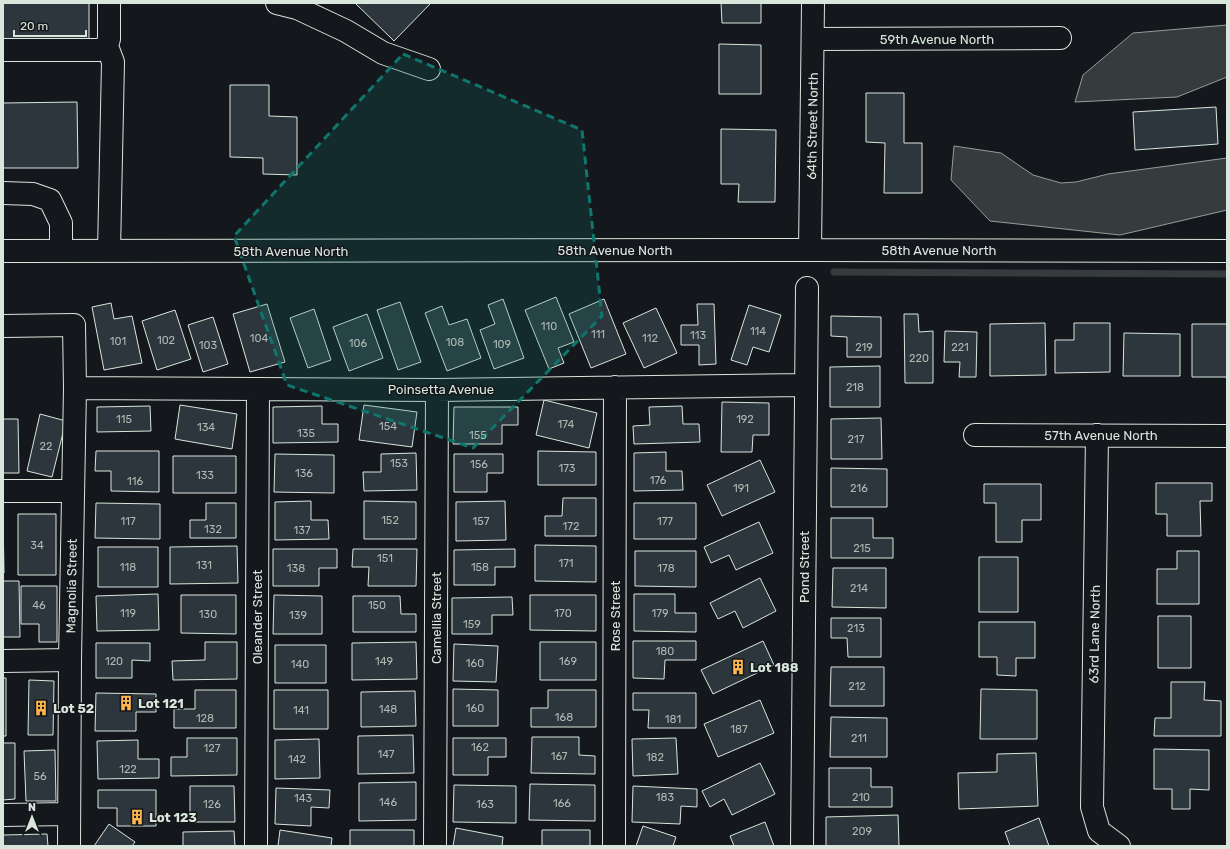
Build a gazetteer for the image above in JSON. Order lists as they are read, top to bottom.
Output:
{
  "streets": {
    "street": [
      "59th Avenue North",
      "64th Street North",
      "58th Avenue North",
      "Poinsetta Avenue",
      "57th Avenue North",
      "Pond Street",
      "Magnolia Street",
      "Rose Street",
      "Oleander Street",
      "Camellia Street",
      "63rd Lane North"
    ]
  },
  "crossings": [
    ["59th Avenue North", "64th Street North"],
    ["64th Street North", "58th Avenue North"],
    ["Poinsetta Avenue", "Pond Street"],
    ["Poinsetta Avenue", "Magnolia Street"],
    ["Poinsetta Avenue", "Rose Street"],
    ["Poinsetta Avenue", "Oleander Street"],
    ["Poinsetta Avenue", "Camellia Street"],
    ["57th Avenue North", "63rd Lane North"]
  ],
  "places": {
    "building": [
      "Lot 188",
      "Lot 121",
      "Lot 52",
      "Lot 123"
    ]
  },
  "house_numbers": [
    "110",
    "114",
    "111",
    "113",
    "104",
    "112",
    "102",
    "101",
    "108",
    "106",
    "109",
    "103",
    "219",
    "221",
    "220",
    "218",
    "115",
    "192",
    "174",
    "154",
    "134",
    "135",
    "155",
    "217",
    "22",
    "153",
    "156",
    "173",
    "136",
    "133",
    "176",
    "116",
    "191",
    "216",
    "152",
    "117",
    "157",
    "177",
    "172",
    "132",
    "137",
    "34",
    "215",
    "151",
    "171",
    "131",
    "118",
    "158",
    "138",
    "178",
    "214",
    "46",
    "150",
    "119",
    "170",
    "179",
    "130",
    "139",
    "159",
    "213",
    "180",
    "120",
    "149",
    "169",
    "160",
    "140",
    "212",
    "160",
    "148",
    "141",
    "168",
    "128",
    "181",
    "187",
    "211",
    "162",
    "127",
    "147",
    "167",
    "182",
    "142",
    "122",
    "56",
    "183",
    "210",
    "143",
    "146",
    "166",
    "126",
    "163",
    "209"
  ],
  "scale_bar": "20 m",
  "north": "top"
}
